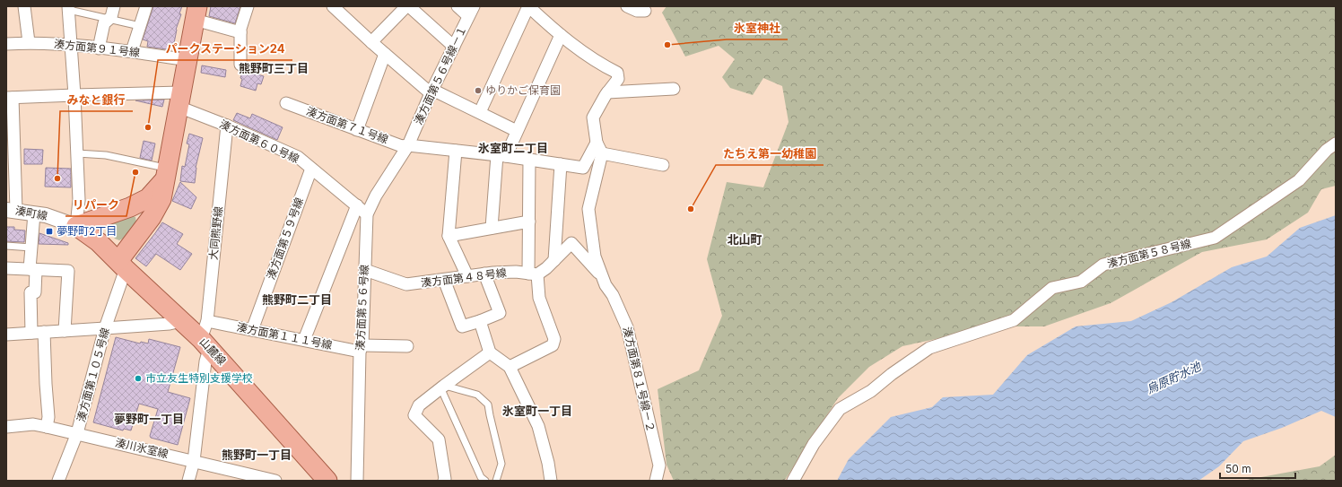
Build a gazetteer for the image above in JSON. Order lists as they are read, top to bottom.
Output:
{
  "streets": {
    "main road": ["山麓線"],
    "street": [
      "湊方面第９１号線",
      "湊方面第５６号線－１",
      "湊方面第７１号線",
      "湊方面第６０号線",
      "湊町線",
      "大同熊野線",
      "湊方面第５９号線",
      "湊方面第５８号線",
      "湊方面第４８号線",
      "湊方面第５６号線",
      "湊方面第１１１号線",
      "湊方面第１０５号線",
      "湊方面第８１号線－２",
      "湊川氷室線"
    ]
  },
  "crossings": [
    ["湊方面第５６号線－１", "湊方面第７１号線"],
    ["湊方面第５６号線－１", "湊方面第５６号線"],
    ["湊方面第７１号線", "湊方面第５６号線"],
    ["湊方面第６０号線", "大同熊野線"],
    ["湊方面第６０号線", "湊方面第５９号線"],
    ["湊方面第６０号線", "湊方面第５６号線"],
    ["湊町線", "山麓線"],
    ["大同熊野線", "湊方面第１１１号線"],
    ["大同熊野線", "山麓線"],
    ["大同熊野線", "湊川氷室線"],
    ["湊方面第５９号線", "湊方面第１１１号線"],
    ["湊方面第４８号線", "湊方面第５６号線"],
    ["湊方面第５６号線", "湊方面第１１１号線"],
    ["山麓線", "湊方面第１０５号線"],
    ["湊方面第１０５号線", "湊川氷室線"]
  ],
  "districts": [
    "熊野町三丁目",
    "氷室町二丁目",
    "北山町",
    "熊野町二丁目",
    "氷室町一丁目",
    "夢野町一丁目",
    "熊野町一丁目"
  ],
  "water": ["烏原貯水池"],
  "places": {
    "other": [
      "氷室神社",
      "ゆりかご保育園",
      "パークステーション24",
      "リパーク",
      "みなと銀行",
      "たちえ第一幼稚園",
      "市立友生特別支援学校"
    ],
    "transit": ["夢野町2丁目"]
  },
  "scale_bar": "50 m"
}
